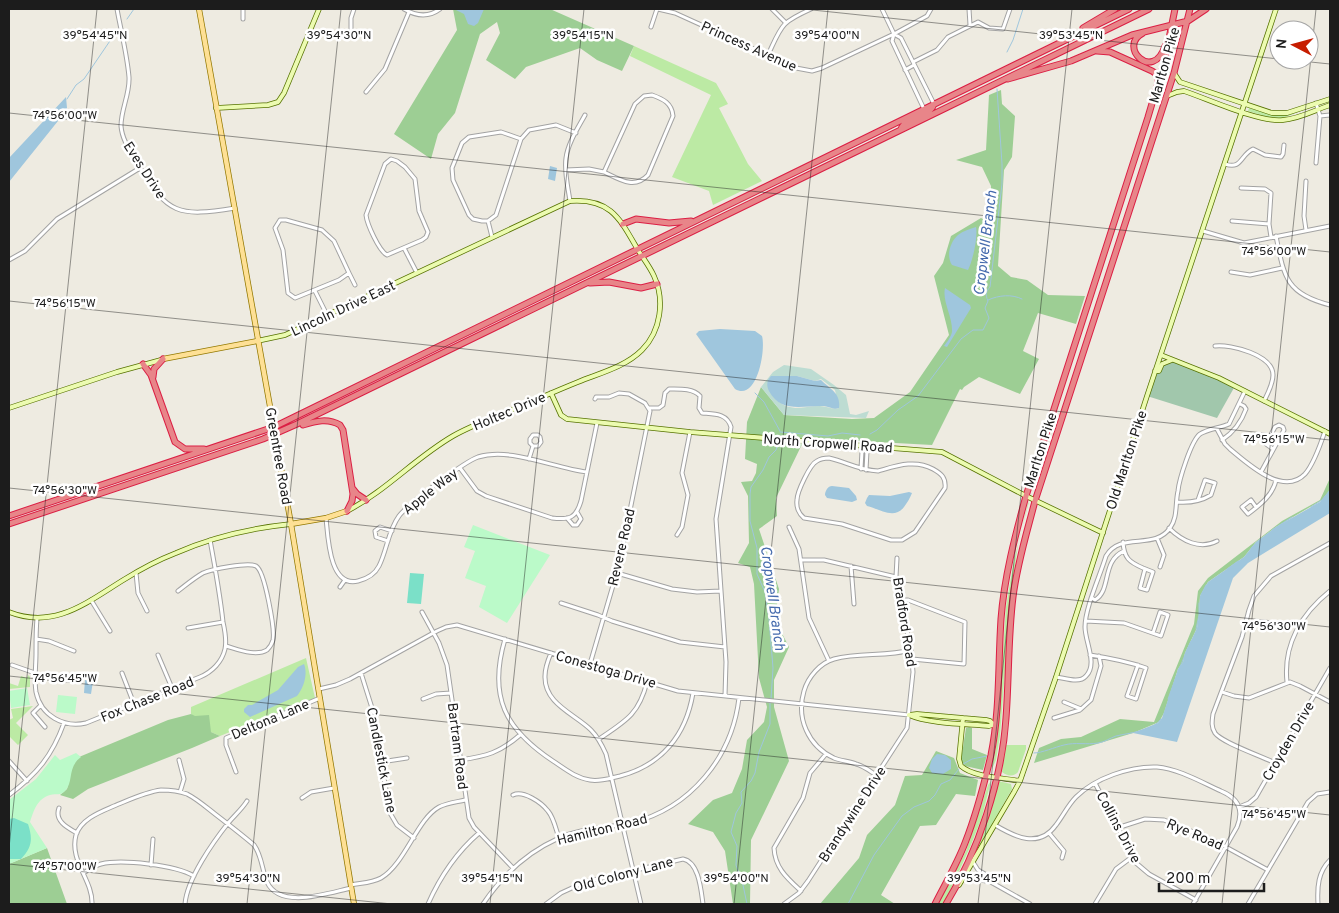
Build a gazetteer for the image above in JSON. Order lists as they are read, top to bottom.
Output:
{
  "streets": {
    "highway": ["Marlton Pike"],
    "main road": ["Lincoln Drive East", "Holtec Drive", "Greentree Road"],
    "street": [
      "Princess Avenue",
      "Eves Drive",
      "North Cropwell Road",
      "Old Marlton Pike",
      "Apple Way",
      "Revere Road",
      "Bradford Road",
      "Conestoga Drive",
      "Fox Chase Road",
      "Deltona Lane",
      "Croyden Drive",
      "Bartram Road",
      "Candlestick Lane",
      "Brandywine Drive",
      "Collins Drive",
      "Hamilton Road",
      "Rye Road",
      "Old Colony Lane"
    ]
  },
  "crossings": [
    ["Marlton Pike", "North Cropwell Road"],
    ["Marlton Pike", "Old Marlton Pike"],
    ["Marlton Pike", "Conestoga Drive"],
    ["Eves Drive", "Greentree Road"],
    ["Lincoln Drive East", "Greentree Road"],
    ["Holtec Drive", "North Cropwell Road"],
    ["Holtec Drive", "Greentree Road"],
    ["North Cropwell Road", "Old Marlton Pike"],
    ["North Cropwell Road", "Revere Road"],
    ["Greentree Road", "Conestoga Drive"],
    ["Greentree Road", "Deltona Lane"],
    ["Revere Road", "Conestoga Drive"],
    ["Bradford Road", "Conestoga Drive"],
    ["Bradford Road", "Brandywine Drive"],
    ["Conestoga Drive", "Bartram Road"],
    ["Conestoga Drive", "Candlestick Lane"],
    ["Conestoga Drive", "Brandywine Drive"],
    ["Conestoga Drive", "Hamilton Road"],
    ["Bartram Road", "Hamilton Road"],
    ["Collins Drive", "Rye Road"]
  ],
  "water": ["Cropwell Branch"],
  "scale_bar": "200 m",
  "north": "left",
  "coordinates": [
    "39°54'45\"N",
    "39°54'30\"N",
    "39°54'15\"N",
    "39°54'00\"N",
    "39°53'45\"N",
    "74°56'00\"W",
    "74°56'15\"W",
    "74°56'30\"W",
    "74°56'45\"W",
    "74°57'00\"W"
  ]
}
